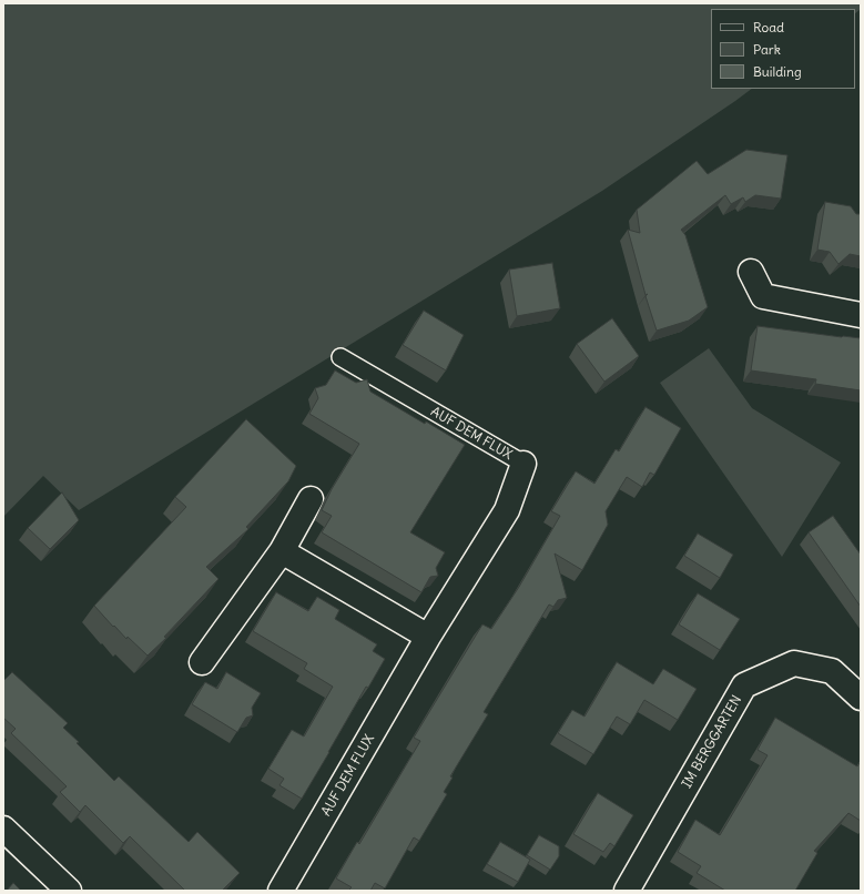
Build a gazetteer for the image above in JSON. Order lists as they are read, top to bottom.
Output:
{
  "streets": {
    "street": ["AUF DEM FLUX", "IM BERGGARTEN"]
  },
  "legend": ["Road", "Park", "Building"]
}
